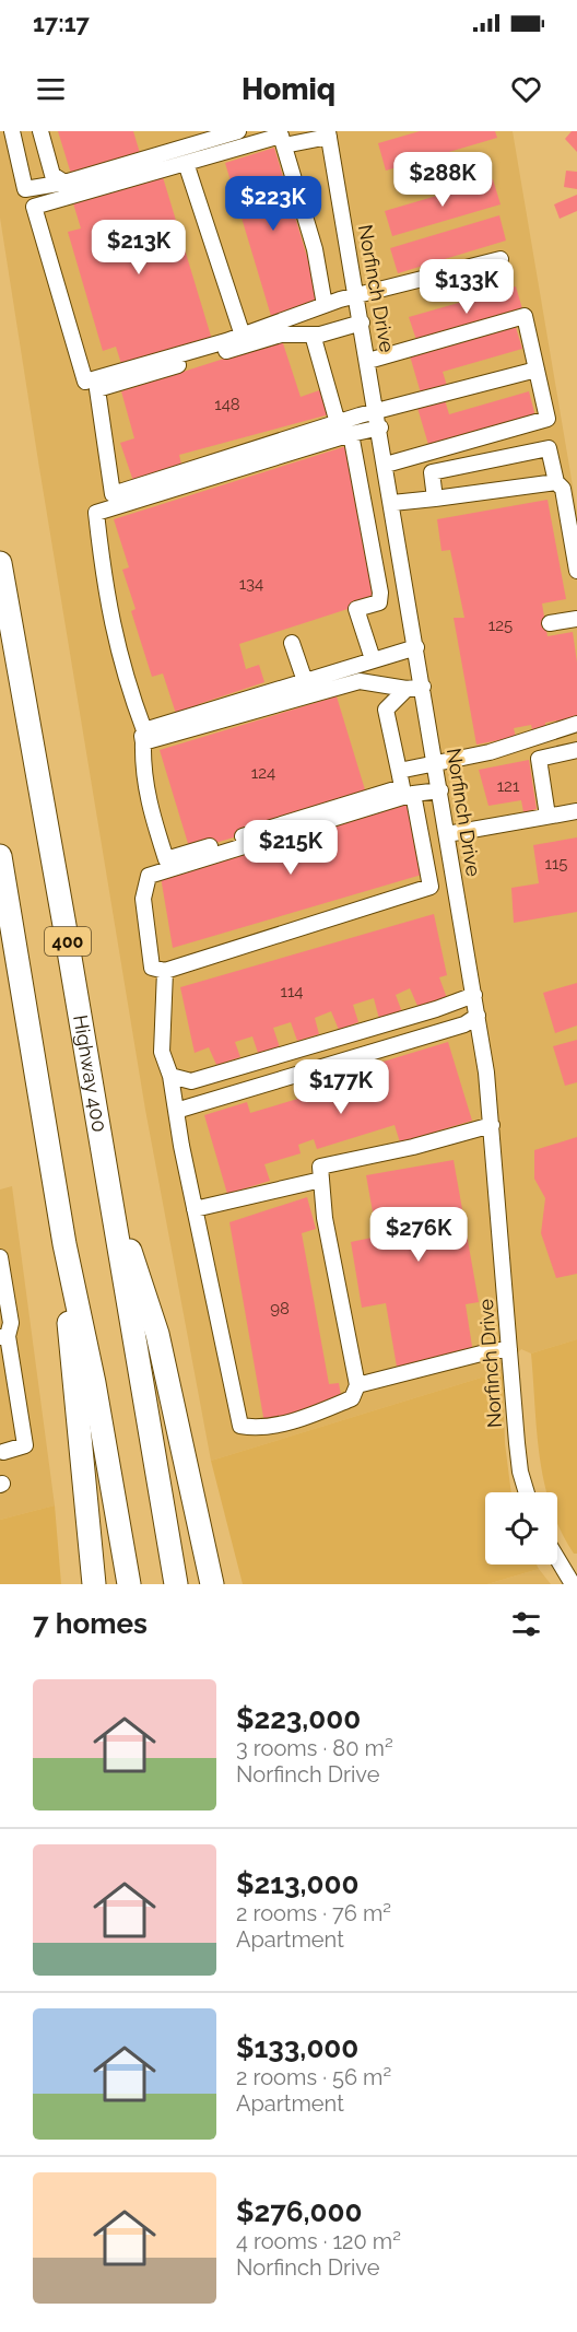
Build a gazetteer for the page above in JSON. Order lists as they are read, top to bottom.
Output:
{
  "streets": {
    "highway": ["400", "Highway 400"],
    "street": ["Norfinch Drive"]
  },
  "house_numbers": [
    "148",
    "134",
    "125",
    "124",
    "121",
    "115",
    "114",
    "98"
  ],
  "page": {
    "status": "17:17",
    "header": "Homiq",
    "price": [
      "$288K",
      "$223K",
      "$213K",
      "$133K",
      "$215K",
      "$177K",
      "$276K"
    ],
    "heading": "7 homes",
    "list": [
      {
        "name": "$223,000",
        "note": "3 rooms · 80 m² · Norfinch Drive"
      },
      {
        "name": "$213,000",
        "note": "2 rooms · 76 m² · Apartment"
      },
      {
        "name": "$133,000",
        "note": "2 rooms · 56 m² · Apartment"
      },
      {
        "name": "$276,000",
        "note": "4 rooms · 120 m² · Norfinch Drive"
      }
    ]
  }
}
